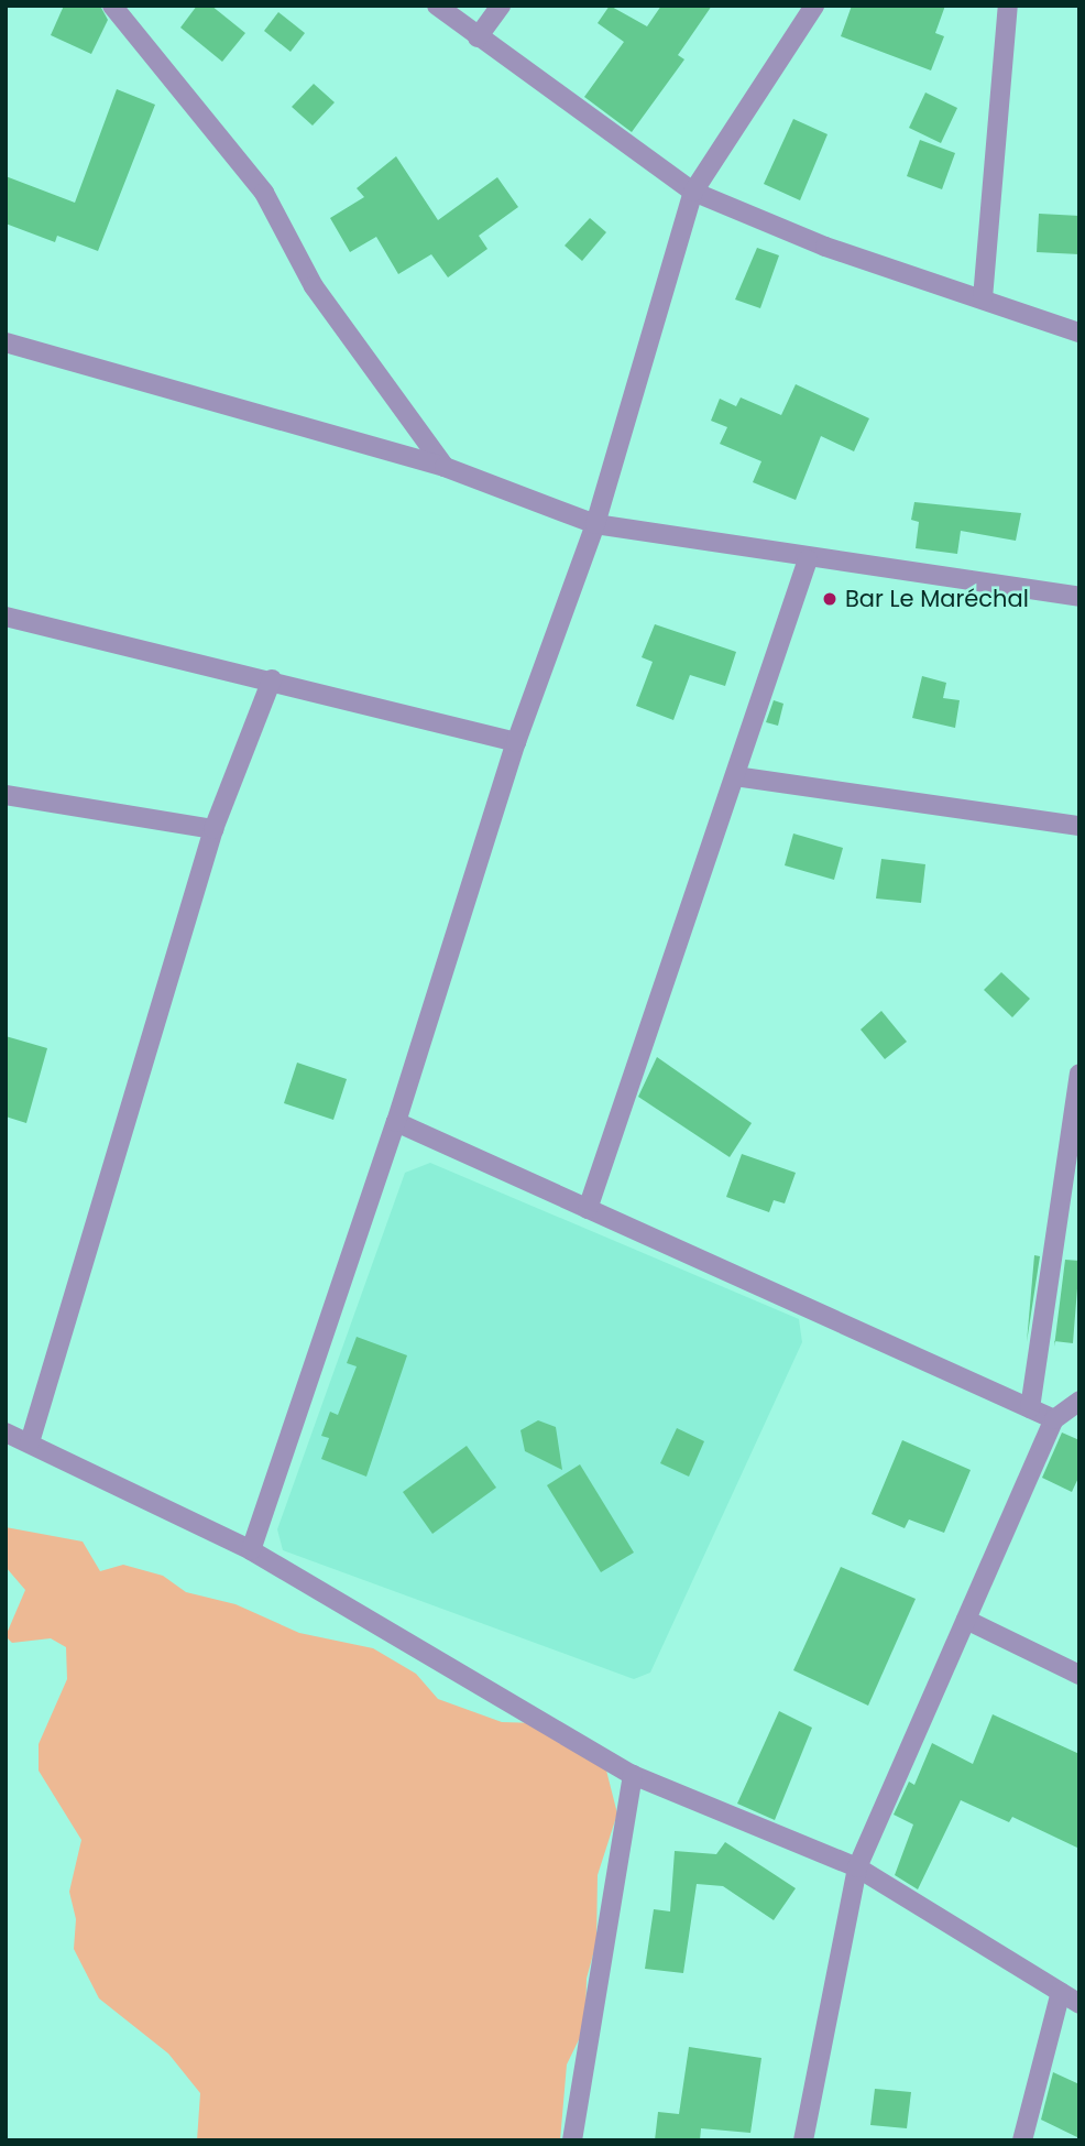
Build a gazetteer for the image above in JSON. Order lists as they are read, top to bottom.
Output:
{
  "places": ["Bar Le Maréchal"]
}
